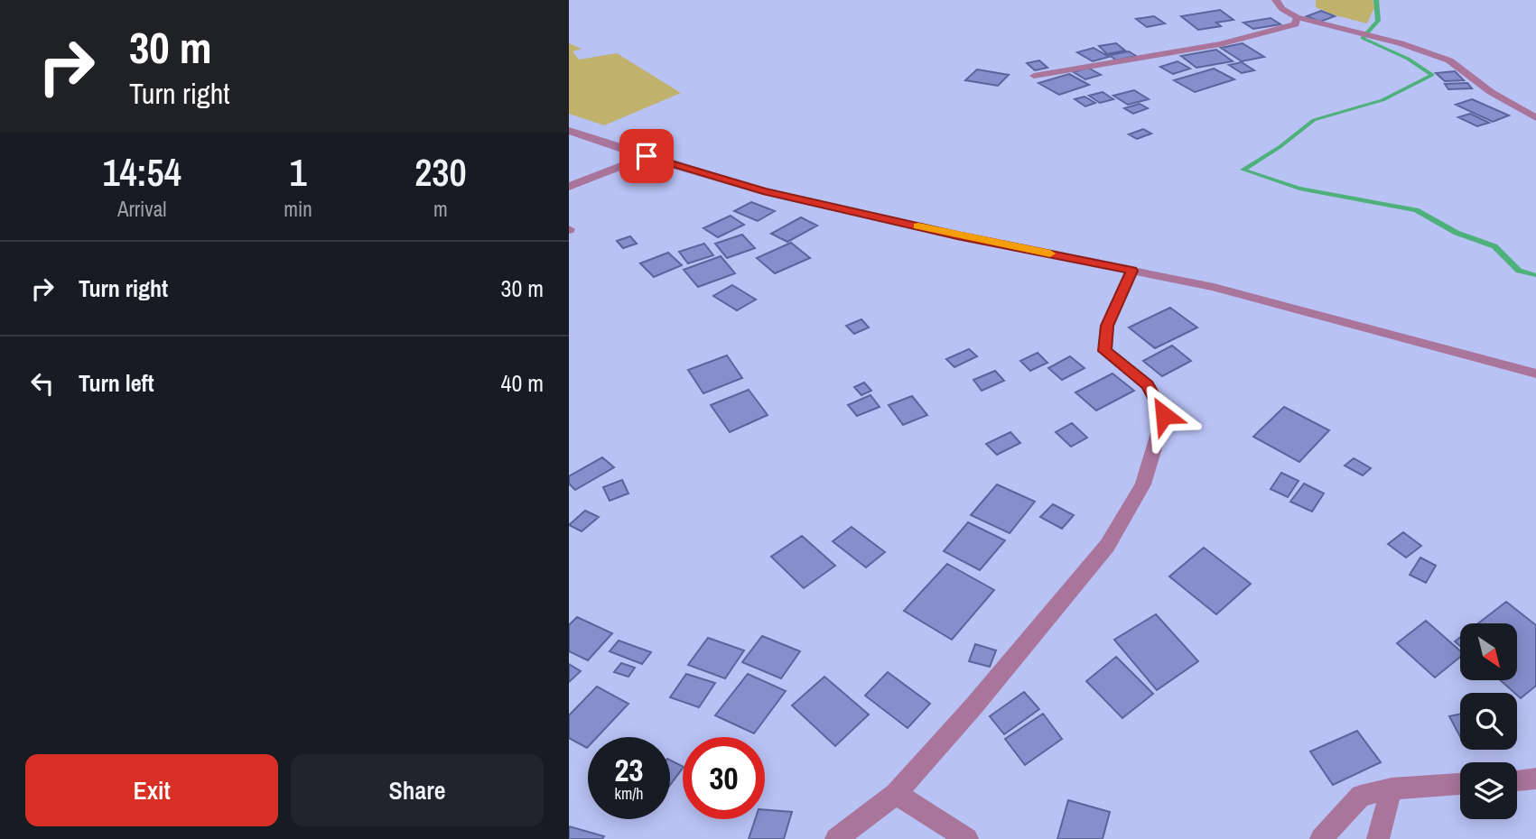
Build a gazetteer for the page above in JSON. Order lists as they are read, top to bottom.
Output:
{
  "north": "bottom right",
  "page": {
    "turn": ["30 m", "Turn right"],
    "eta": [
      "14:54",
      "Arrival",
      "1",
      "min",
      "230",
      "m"
    ],
    "list": [
      {
        "name": "Turn right",
        "value": "30 m"
      },
      {
        "name": "Turn left",
        "value": "40 m"
      }
    ],
    "speed": "23 km/h",
    "limit": "30",
    "buttons": ["Exit", "Share"]
  }
}
